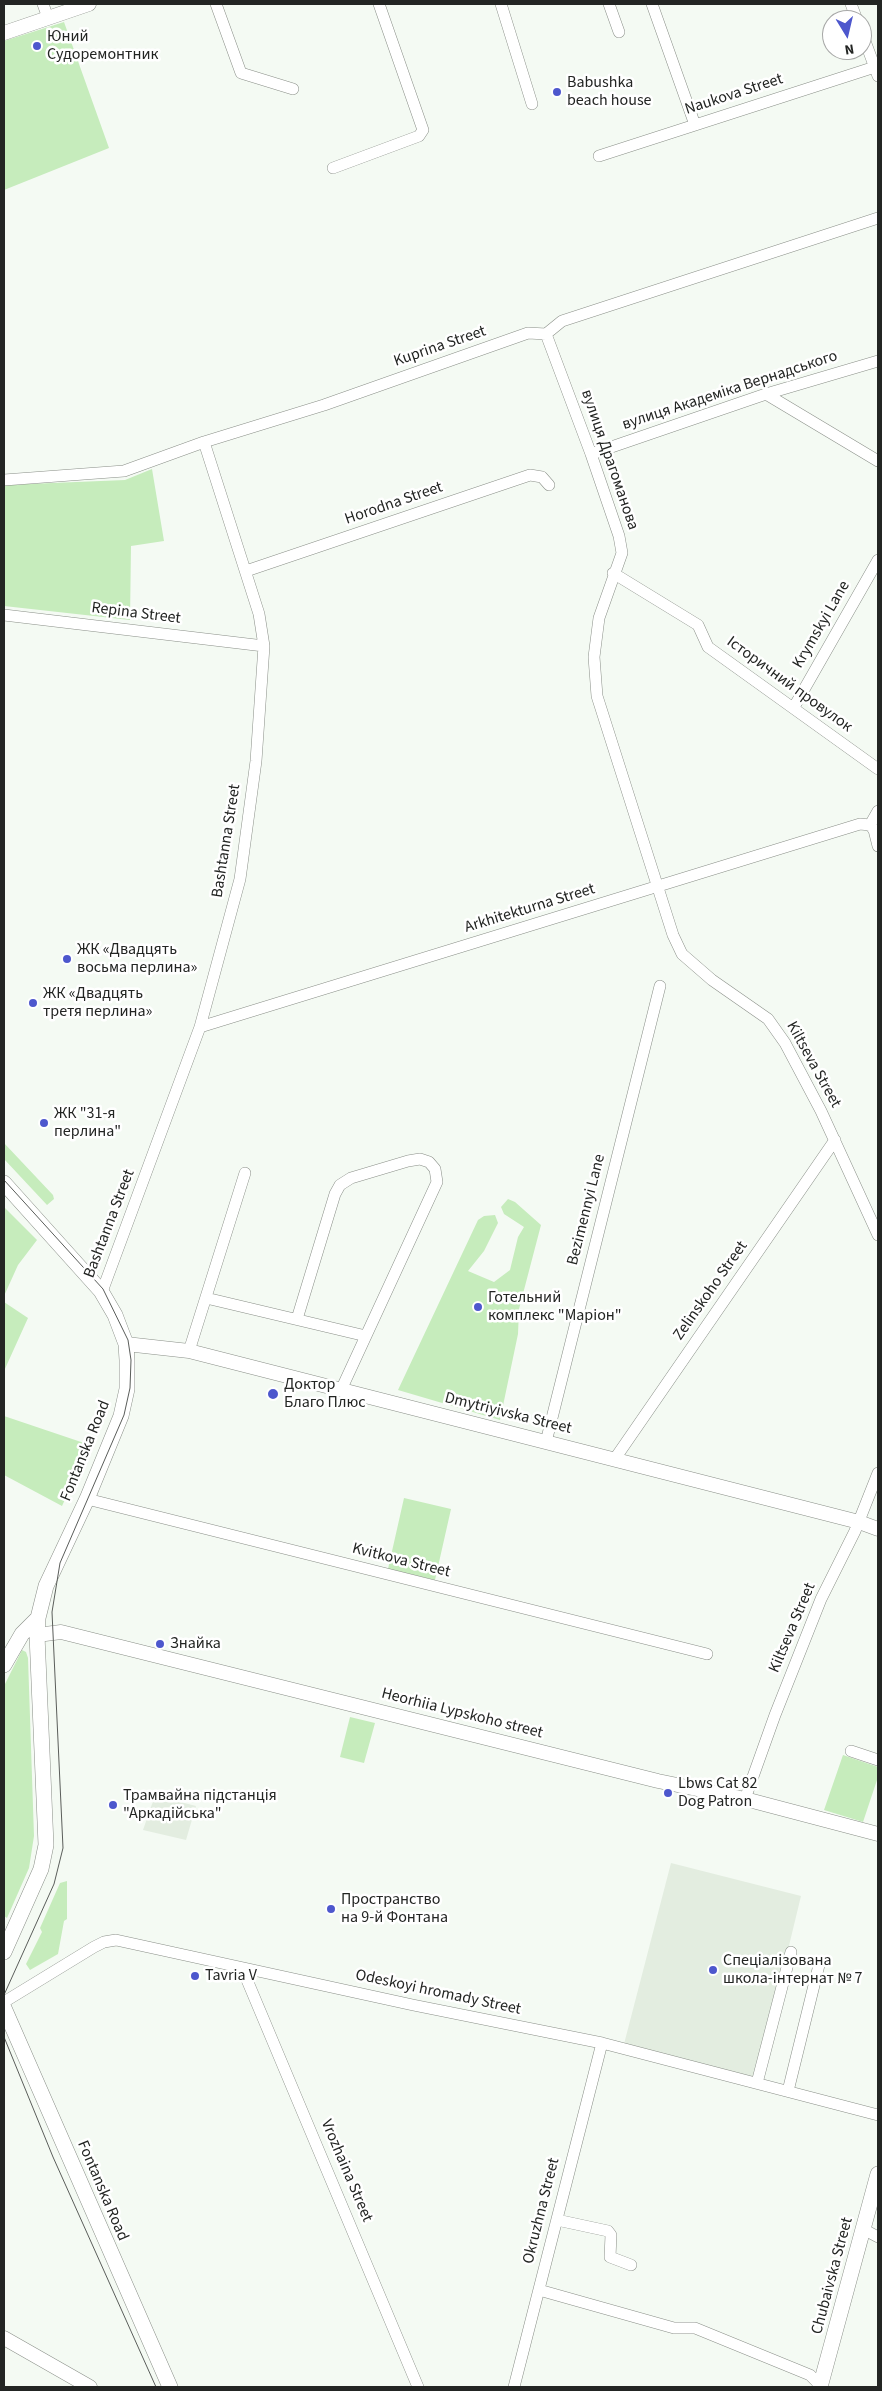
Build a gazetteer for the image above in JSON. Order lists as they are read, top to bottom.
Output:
{
  "streets": {
    "main road": ["Fontanska Road", "Chubaivska Street"],
    "street": [
      "Naukova Street",
      "Kuprina Street",
      "вулиця Академіка Вернадського",
      "вулиця Драгоманова",
      "Horodna Street",
      "Repina Street",
      "Krymskyi Lane",
      "Історичний провулок",
      "Bashtanna Street",
      "Arkhitekturna Street",
      "Kiltseva Street",
      "Bezimennyi Lane",
      "Zelinskoho Street",
      "Dmytriyivska Street",
      "Kvitkova Street",
      "Heorhiia Lypskoho street",
      "Odeskoyi hromady Street",
      "Vrozhaina Street",
      "Okruzhna Street"
    ]
  },
  "crossings": [
    ["Kuprina Street", "вулиця Драгоманова"],
    ["Kuprina Street", "Bashtanna Street"],
    ["вулиця Академіка Вернадського", "вулиця Драгоманова"],
    ["вулиця Драгоманова", "Історичний провулок"],
    ["вулиця Драгоманова", "Arkhitekturna Street"],
    ["вулиця Драгоманова", "Kiltseva Street"],
    ["Horodna Street", "Bashtanna Street"],
    ["Repina Street", "Bashtanna Street"],
    ["Krymskyi Lane", "Історичний провулок"],
    ["Bashtanna Street", "Arkhitekturna Street"],
    ["Bashtanna Street", "Fontanska Road"],
    ["Arkhitekturna Street", "Kiltseva Street"],
    ["Kiltseva Street", "Zelinskoho Street"],
    ["Kiltseva Street", "Dmytriyivska Street"],
    ["Kiltseva Street", "Heorhiia Lypskoho street"],
    ["Bezimennyi Lane", "Dmytriyivska Street"],
    ["Zelinskoho Street", "Dmytriyivska Street"],
    ["Dmytriyivska Street", "Fontanska Road"],
    ["Fontanska Road", "Kvitkova Street"],
    ["Fontanska Road", "Heorhiia Lypskoho street"],
    ["Odeskoyi hromady Street", "Vrozhaina Street"],
    ["Odeskoyi hromady Street", "Okruzhna Street"]
  ],
  "places": [
    "Юний Судоремонтник",
    "Babushka beach house",
    "ЖК «Двадцять восьма перлина»",
    "ЖК «Двадцять третя перлина»",
    "ЖК \"31-я перлина\"",
    "Готельний комплекс \"Маріон\"",
    "Доктор Благо Плюс",
    "Знайка",
    "Lbws Cat 82 Dog Patron",
    "Трамвайна підстанція \"Аркадійська\"",
    "Пространство на 9-й Фонтана",
    "Спеціалізована школа-інтернат № 7",
    "Tavria V"
  ],
  "north": "bottom"
}
